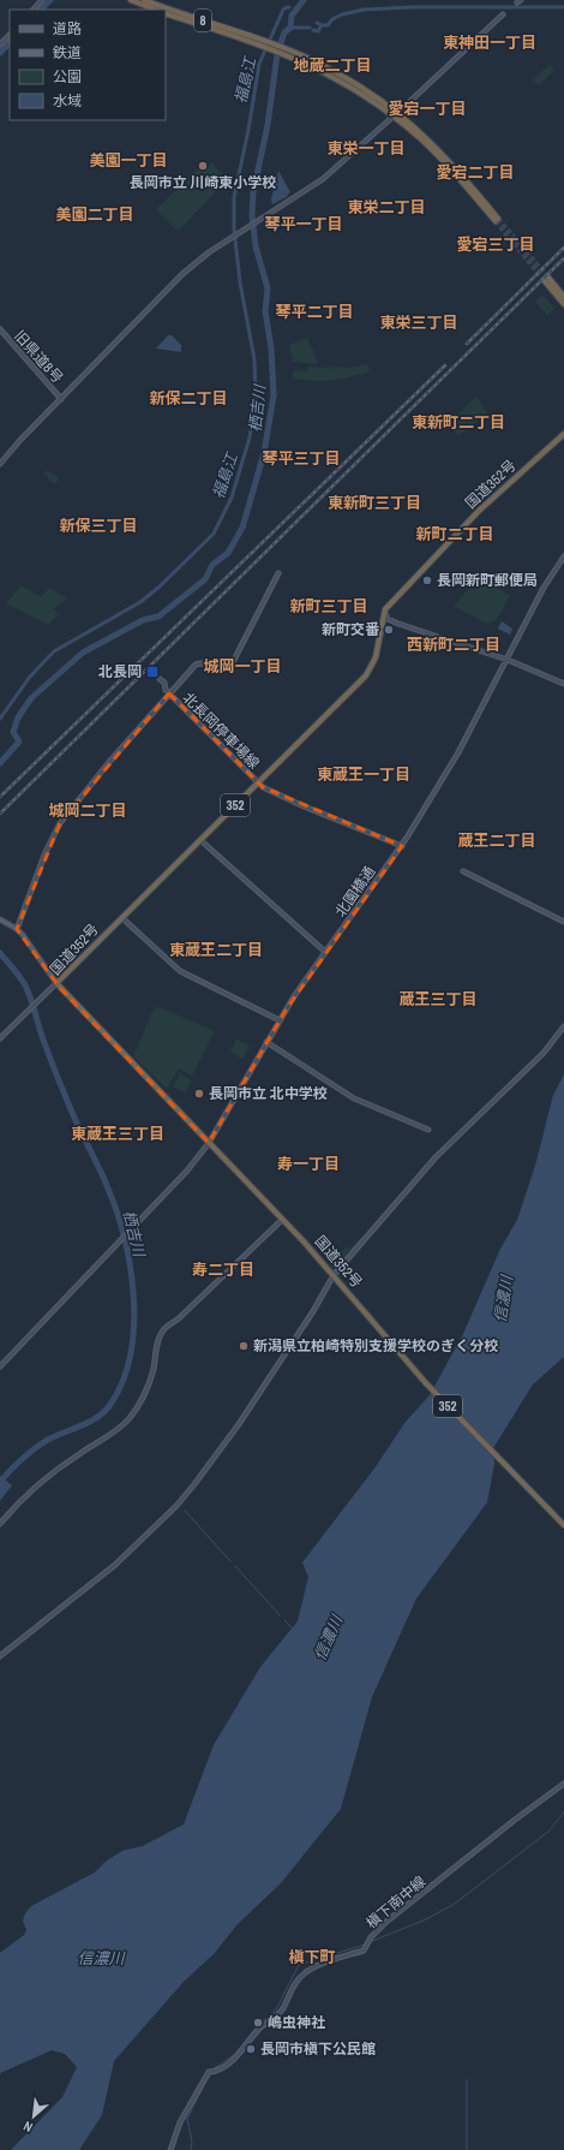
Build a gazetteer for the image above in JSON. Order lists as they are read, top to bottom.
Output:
{
  "streets": {
    "highway": ["8", "国道352号", "352"],
    "street": [
      "旧県道8号",
      "北長岡停車場線",
      "北園橋通",
      "槇下南中線"
    ]
  },
  "crossings": [
    ["国道352号", "北長岡停車場線"],
    ["国道352号", "北園橋通"],
    ["北長岡停車場線", "北園橋通"]
  ],
  "districts": [
    "東神田一丁目",
    "地蔵二丁目",
    "愛宕一丁目",
    "東栄一丁目",
    "美園一丁目",
    "愛宕二丁目",
    "東栄二丁目",
    "美園二丁目",
    "琴平一丁目",
    "愛宕三丁目",
    "琴平二丁目",
    "東栄三丁目",
    "新保二丁目",
    "東新町二丁目",
    "琴平三丁目",
    "東新町三丁目",
    "新保三丁目",
    "新町二丁目",
    "新町三丁目",
    "西新町二丁目",
    "城岡一丁目",
    "東蔵王一丁目",
    "城岡二丁目",
    "蔵王二丁目",
    "東蔵王二丁目",
    "蔵王三丁目",
    "東蔵王三丁目",
    "寿一丁目",
    "寿二丁目",
    "槇下町"
  ],
  "water": ["福島江", "栖吉川", "信濃川"],
  "places": {
    "other": [
      "長岡市立 川崎東小学校",
      "長岡新町郵便局",
      "新町交番",
      "長岡市立 北中学校",
      "新潟県立柏崎特別支援学校のぎく分校",
      "嶋虫神社",
      "長岡市槇下公民館"
    ],
    "transit": ["北長岡"]
  },
  "legend": [
    "道路",
    "鉄道",
    "公園",
    "水域"
  ],
  "north": "bottom left"
}
